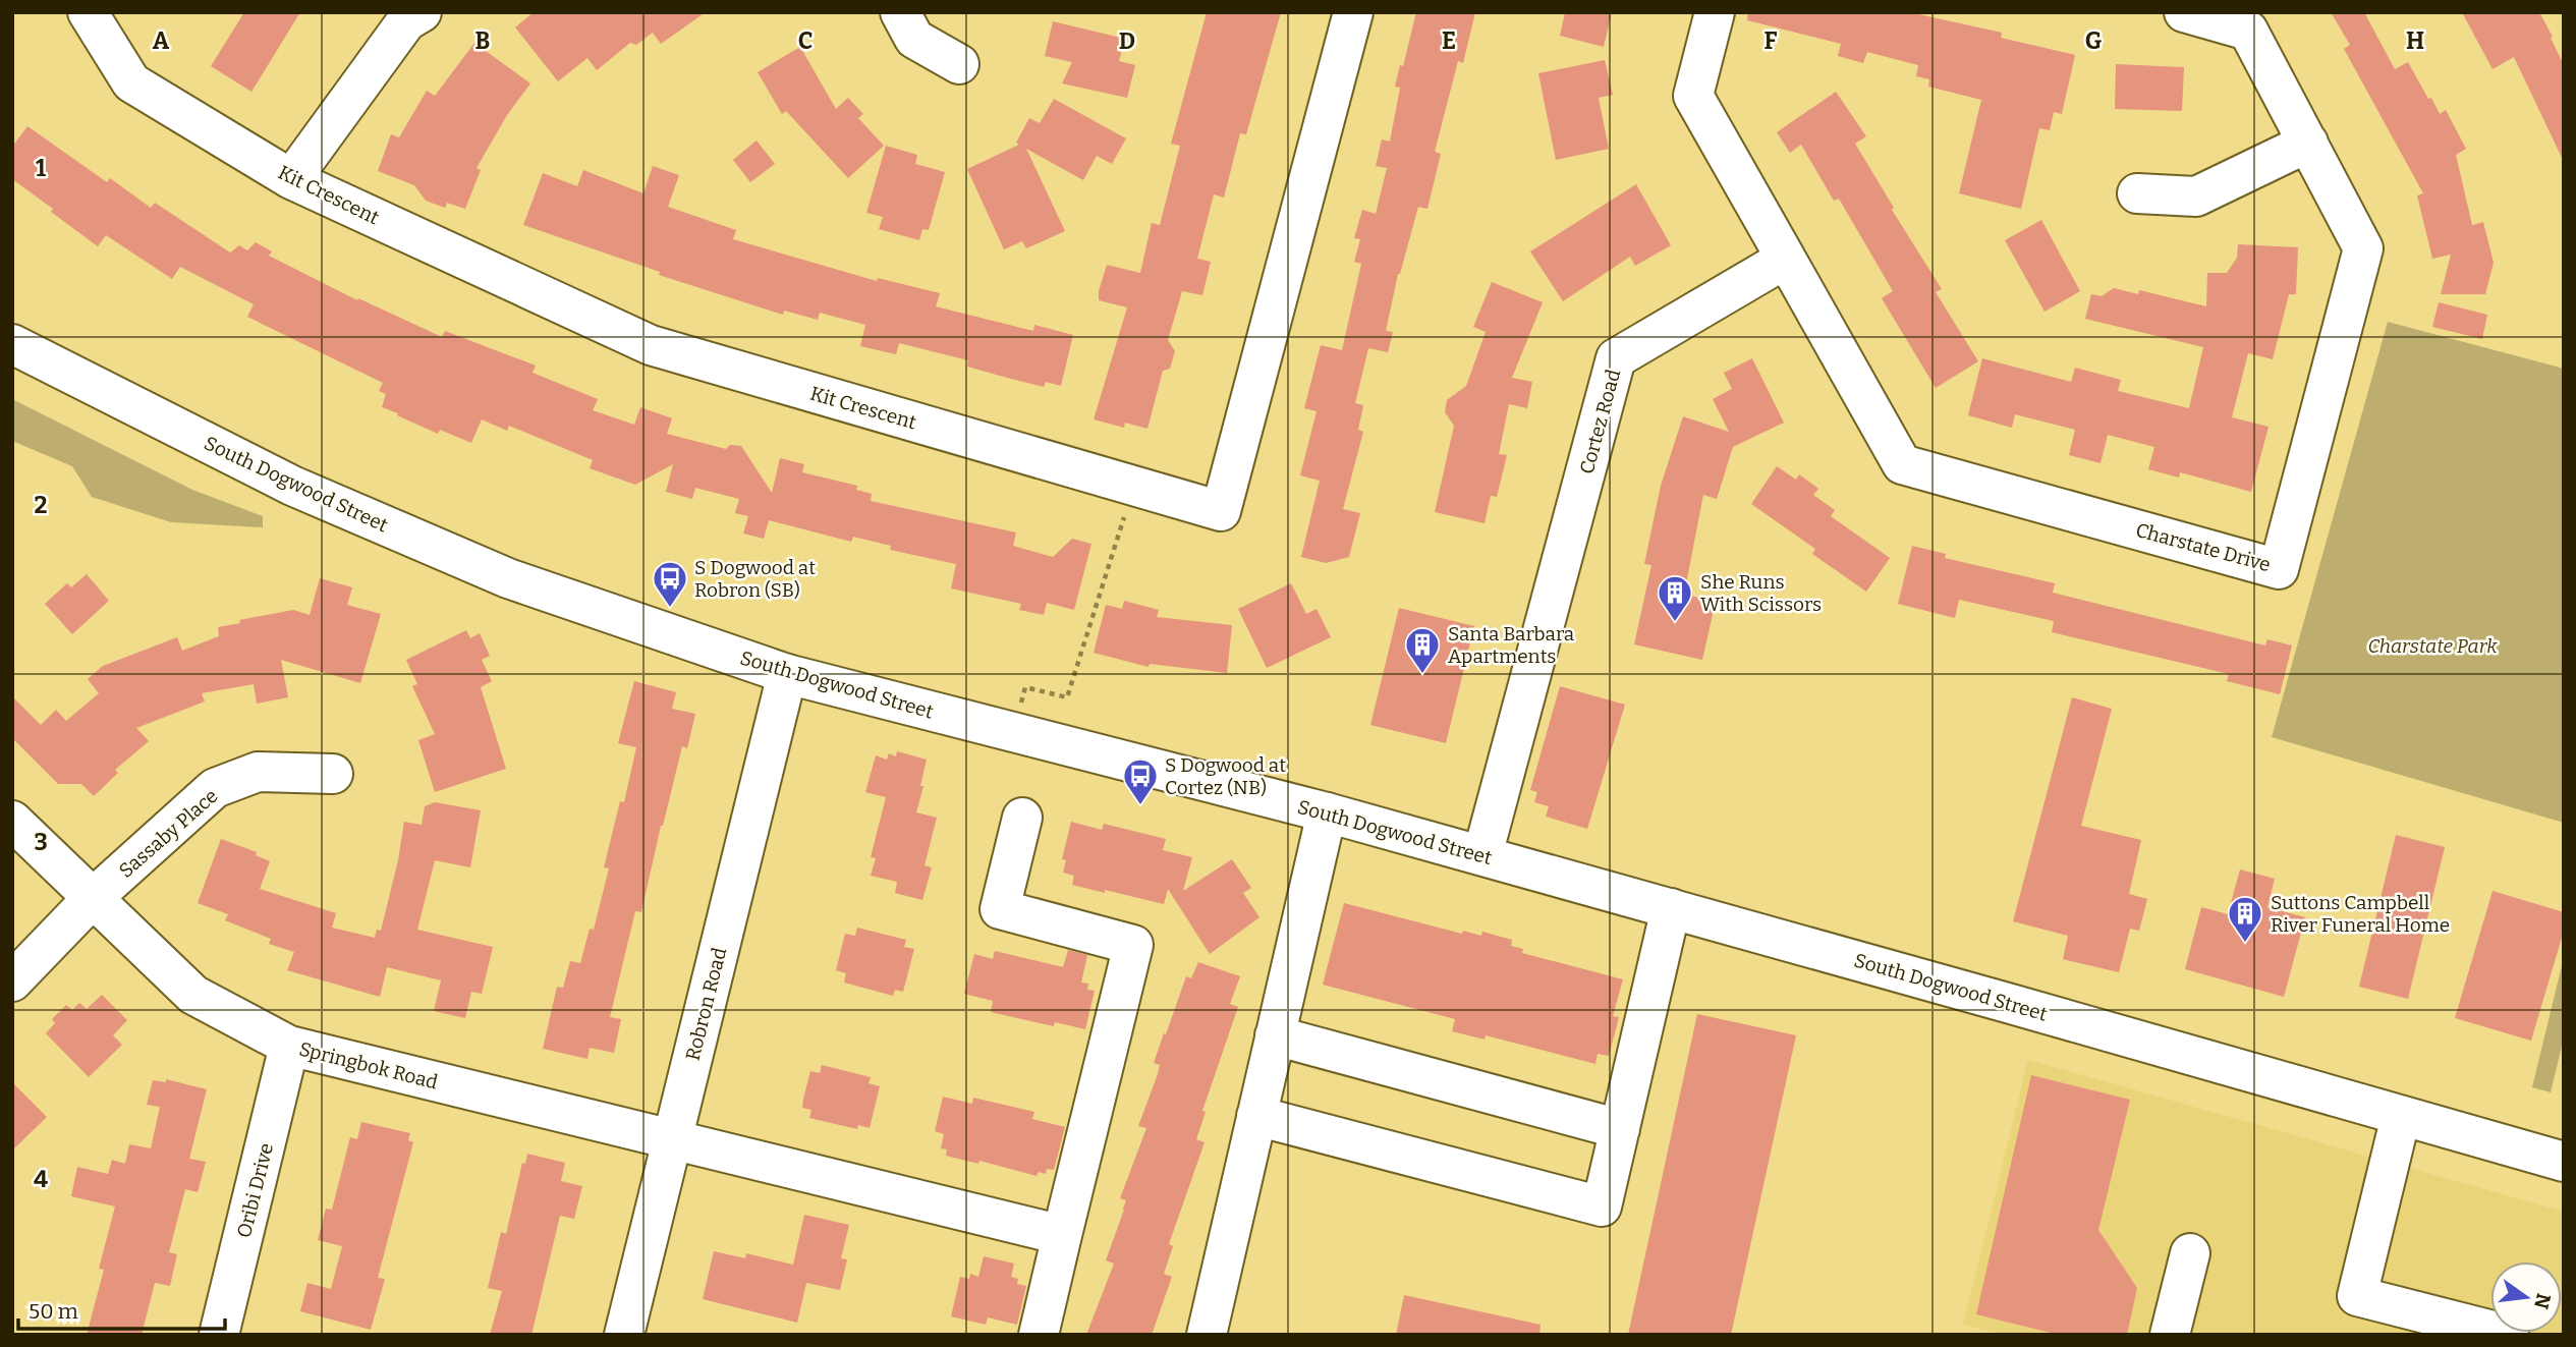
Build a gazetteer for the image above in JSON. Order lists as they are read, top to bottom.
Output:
{
  "streets": {
    "street": [
      "Kit Crescent",
      "Cortez Road",
      "South Dogwood Street",
      "Charstate Drive",
      "Sassaby Place",
      "Robron Road",
      "Springbok Road",
      "Oribi Drive"
    ]
  },
  "crossings": [
    ["Cortez Road", "South Dogwood Street"],
    ["Cortez Road", "Charstate Drive"],
    ["South Dogwood Street", "Robron Road"],
    ["Sassaby Place", "Springbok Road"],
    ["Robron Road", "Springbok Road"],
    ["Springbok Road", "Oribi Drive"]
  ],
  "parks": ["Charstate Park"],
  "places": {
    "bus stop": ["S Dogwood at Robron (SB)", "S Dogwood at Cortez (NB)"],
    "building": ["She Runs With Scissors", "Santa Barbara Apartments", "Suttons Campbell River Funeral Home"]
  },
  "scale_bar": "50 m",
  "north": "right",
  "grid": {
    "columns": [
      "A",
      "B",
      "C",
      "D",
      "E",
      "F",
      "G",
      "H"
    ],
    "rows": [
      "1",
      "2",
      "3",
      "4"
    ]
  }
}
